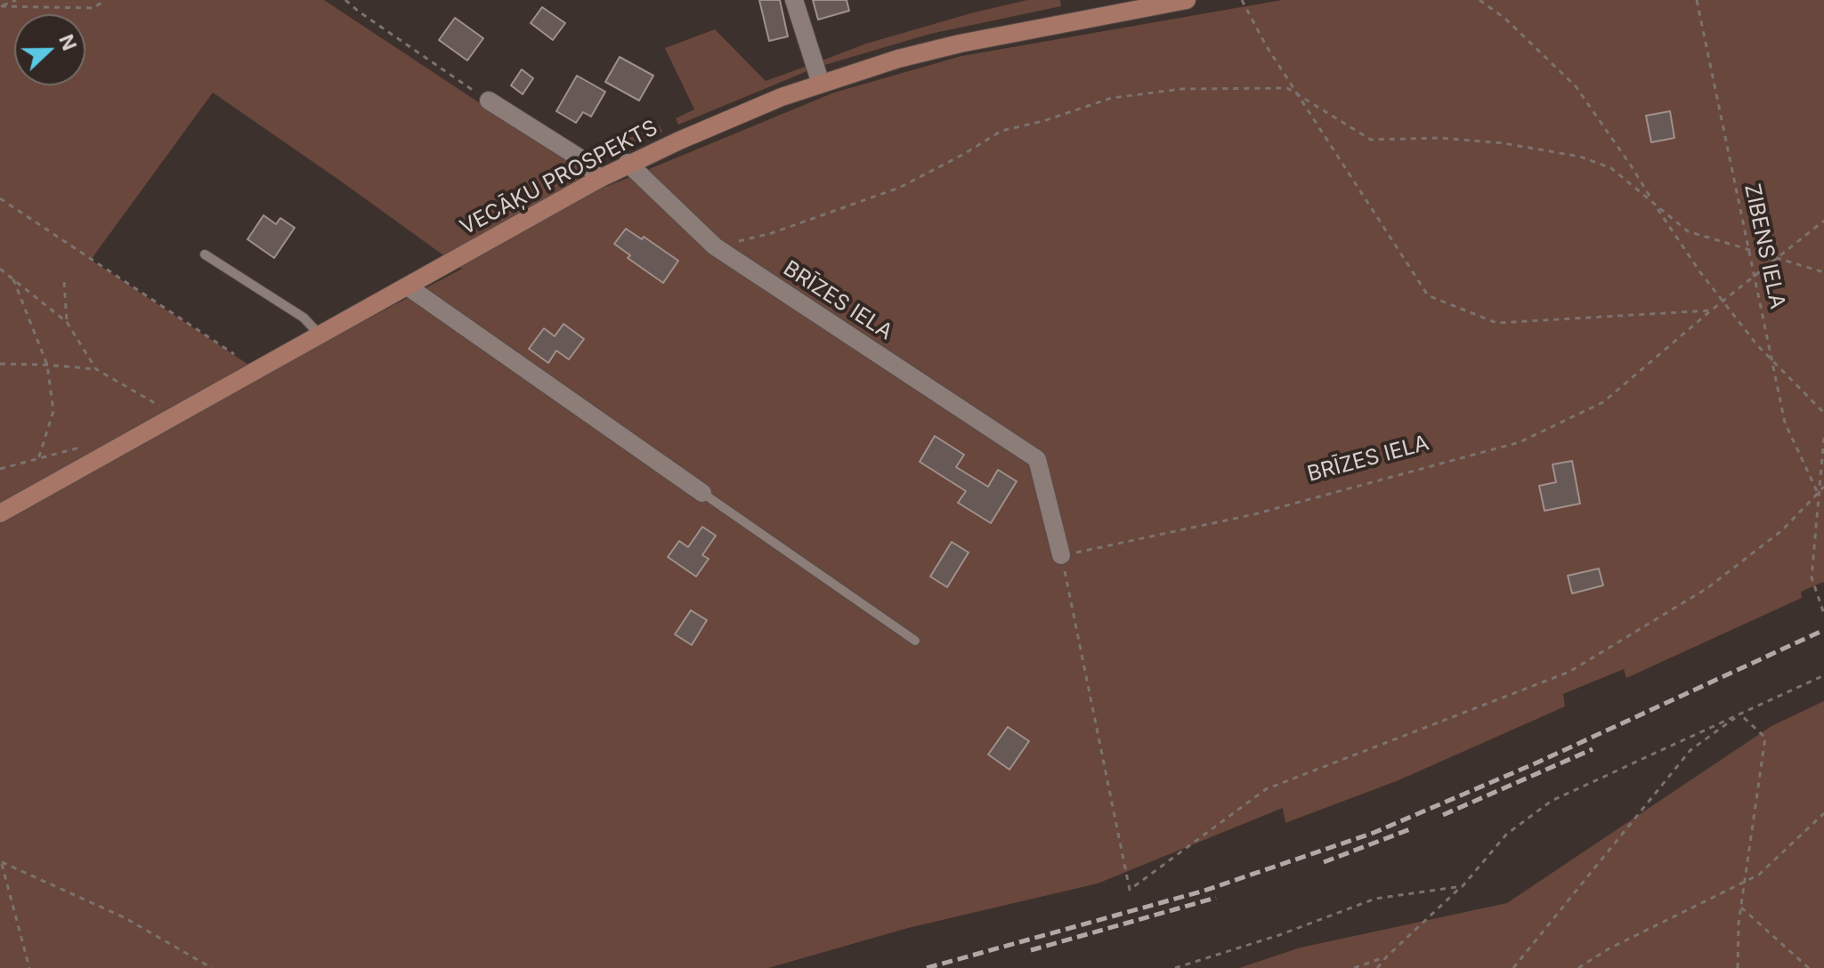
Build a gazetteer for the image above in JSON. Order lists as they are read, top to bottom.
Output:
{
  "streets": {
    "main road": ["VECĀĶU PROSPEKTS"],
    "street": ["BRĪZES IELA"],
    "path": ["ZIBENS IELA"]
  },
  "crossings": [
    ["VECĀĶU PROSPEKTS", "BRĪZES IELA"],
    ["ZIBENS IELA", "BRĪZES IELA"]
  ],
  "north": "right"
}
